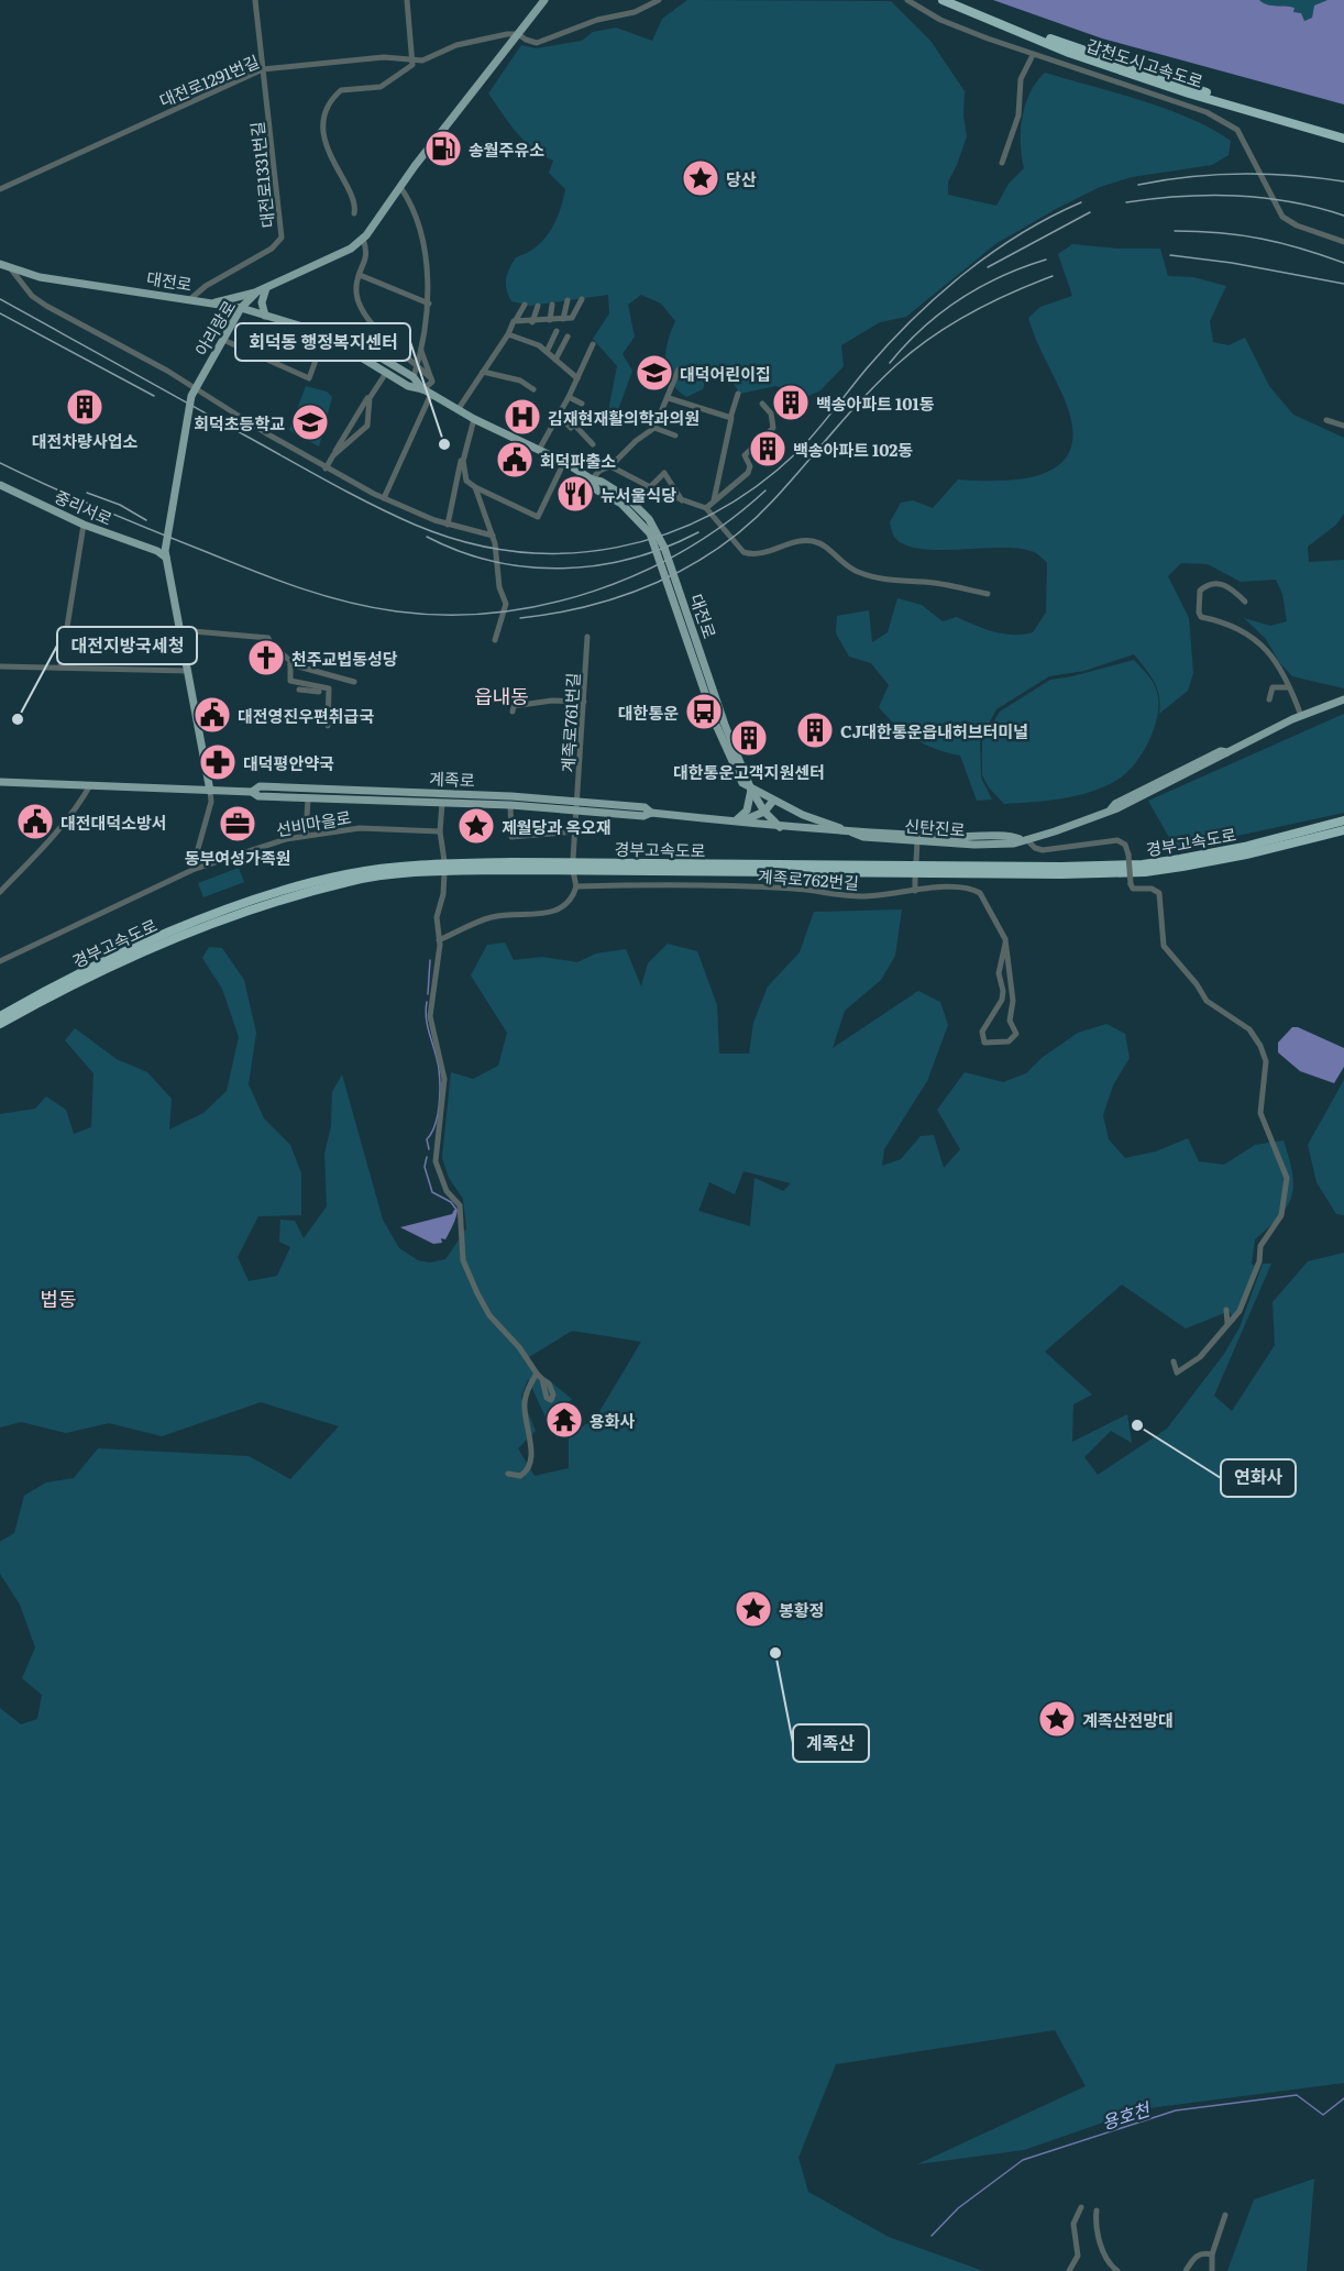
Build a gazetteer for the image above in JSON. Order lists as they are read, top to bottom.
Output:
{
  "streets": {
    "highway": ["갑천도시고속도로", "경부고속도로"],
    "main road": [
      "대전로",
      "아리랑로",
      "중리서로",
      "계족로",
      "신탄진로"
    ],
    "street": [
      "대전로1291번길",
      "대전로1331번길",
      "계족로761번길",
      "선비마을로",
      "계족로762번길"
    ]
  },
  "crossings": [
    ["대전로1291번길", "대전로1331번길"],
    ["대전로1291번길", "아리랑로"],
    ["대전로1331번길", "대전로"],
    ["대전로", "아리랑로"],
    ["대전로", "계족로"],
    ["대전로", "신탄진로"],
    ["아리랑로", "중리서로"],
    ["아리랑로", "계족로"],
    ["계족로761번길", "계족로"],
    ["계족로", "신탄진로"]
  ],
  "districts": ["읍내동", "법동"],
  "water": ["용호천"],
  "places": {
    "fuel station": ["송월주유소"],
    "place": [
      "당산",
      "제월당과 옥오재",
      "봉황정",
      "계족산전망대"
    ],
    "school or university": ["대덕어린이집", "회덕초등학교"],
    "building": [
      "백송아파트 101동",
      "대전차량사업소",
      "백송아파트 102동",
      "CJ대한통운읍내허브터미널",
      "대한통운고객지원센터"
    ],
    "hospital": ["김재현재활의학과의원"],
    "other": [
      "회덕동 행정복지센터",
      "대전지방국세청",
      "연화사",
      "계족산"
    ],
    "public building": ["회덕파출소", "대전영진우편취급국", "대전대덕소방서"],
    "restaurant": ["뉴서울식당"],
    "church": ["천주교법동성당"],
    "bus stop": ["대한통운"],
    "pharmacy": ["대덕평안약국"],
    "office": ["동부여성가족원"],
    "temple": ["용화사"]
  }
}
